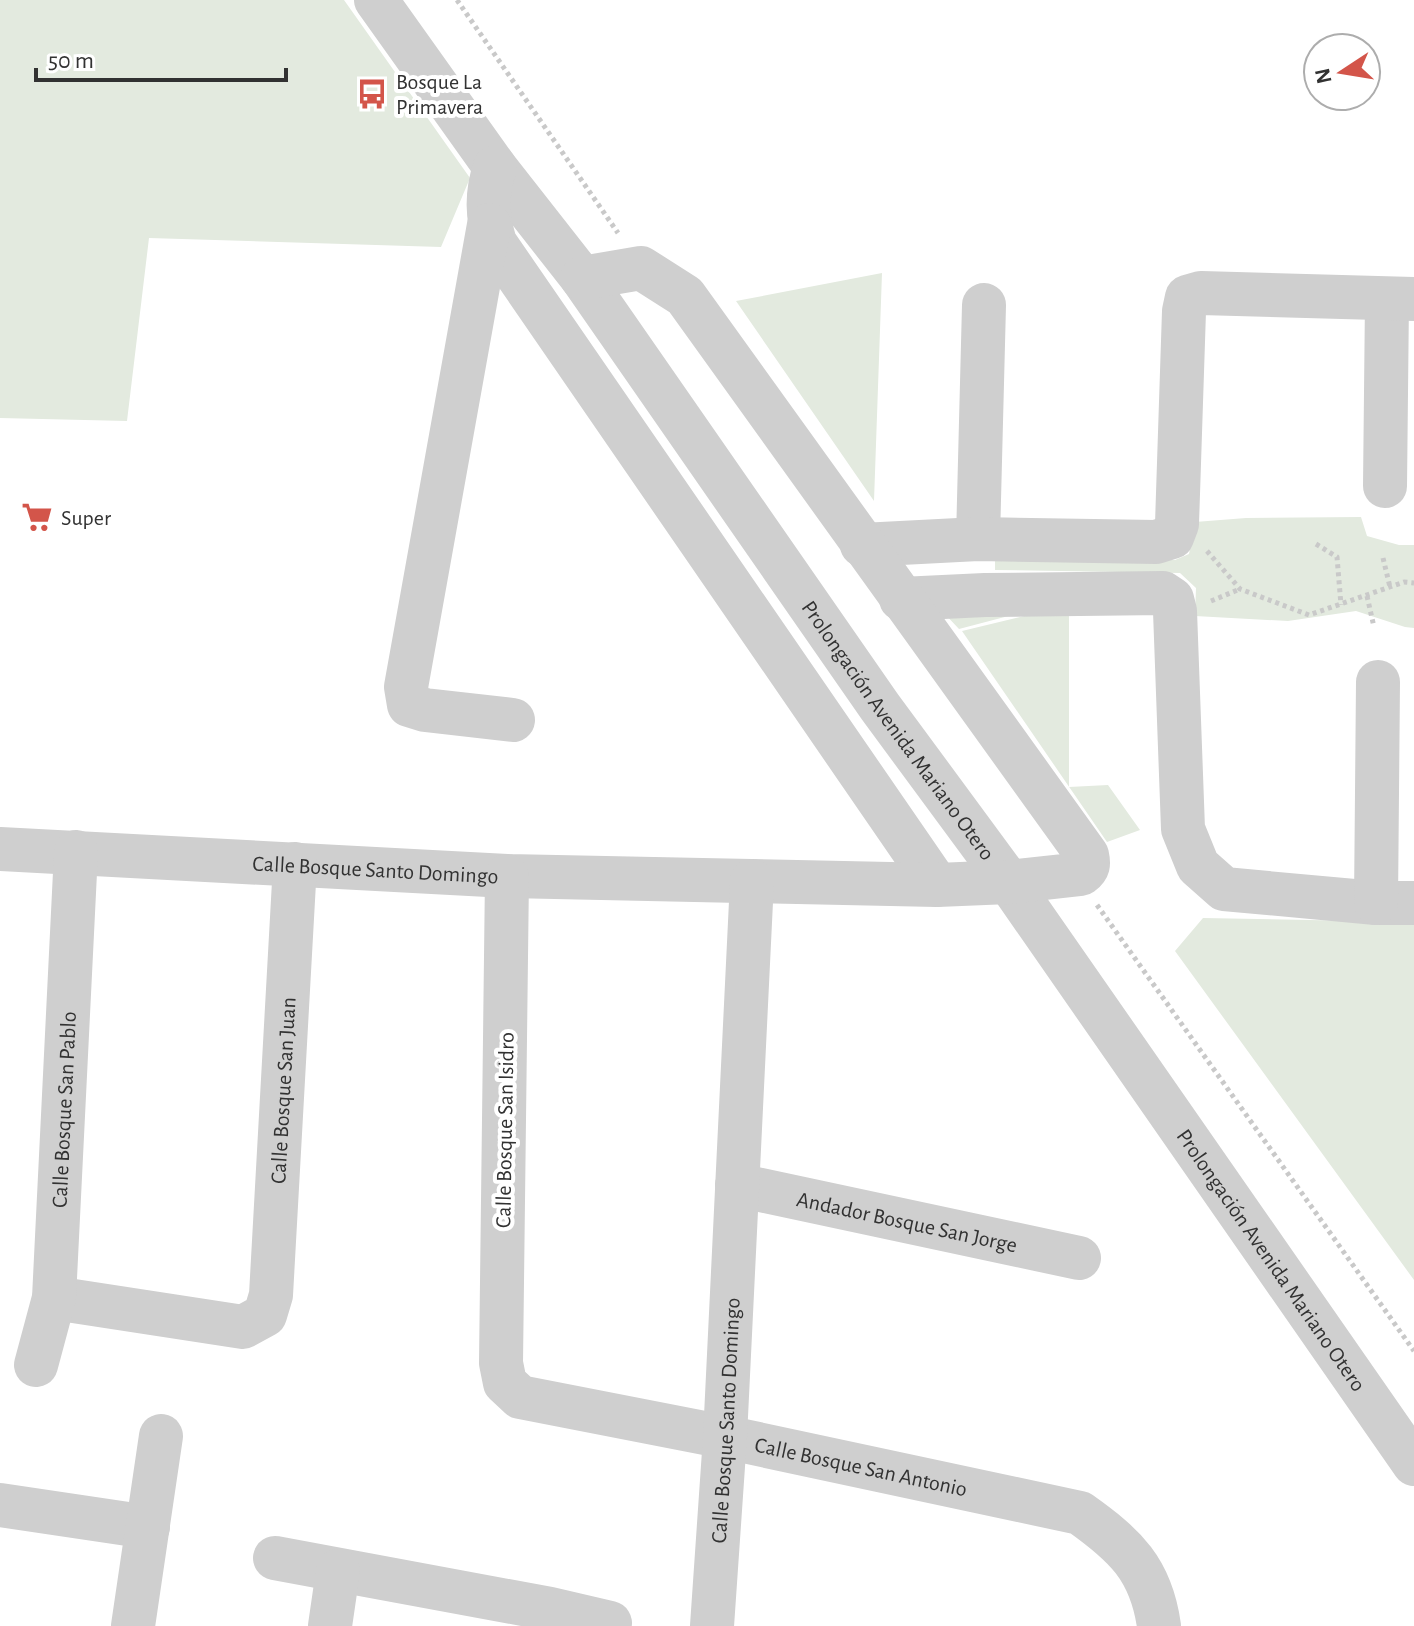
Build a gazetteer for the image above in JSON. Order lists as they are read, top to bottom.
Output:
{
  "streets": {
    "street": [
      "Prolongación Avenida Mariano Otero",
      "Calle Bosque Santo Domingo",
      "Calle Bosque San Juan",
      "Calle Bosque San Pablo",
      "Calle Bosque San Isidro",
      "Andador Bosque San Jorge",
      "Calle Bosque San Antonio"
    ]
  },
  "crossings": [
    ["Prolongación Avenida Mariano Otero", "Calle Bosque Santo Domingo"],
    ["Calle Bosque Santo Domingo", "Calle Bosque San Juan"],
    ["Calle Bosque Santo Domingo", "Calle Bosque San Pablo"],
    ["Calle Bosque Santo Domingo", "Calle Bosque San Isidro"],
    ["Calle Bosque Santo Domingo", "Andador Bosque San Jorge"],
    ["Calle Bosque Santo Domingo", "Calle Bosque San Antonio"],
    ["Calle Bosque San Juan", "Calle Bosque San Pablo"],
    ["Calle Bosque San Isidro", "Calle Bosque San Antonio"]
  ],
  "places": {
    "bus stop": ["Bosque La Primavera"],
    "supermarket": ["Super"]
  },
  "scale_bar": "50 m",
  "north": "left"
}
